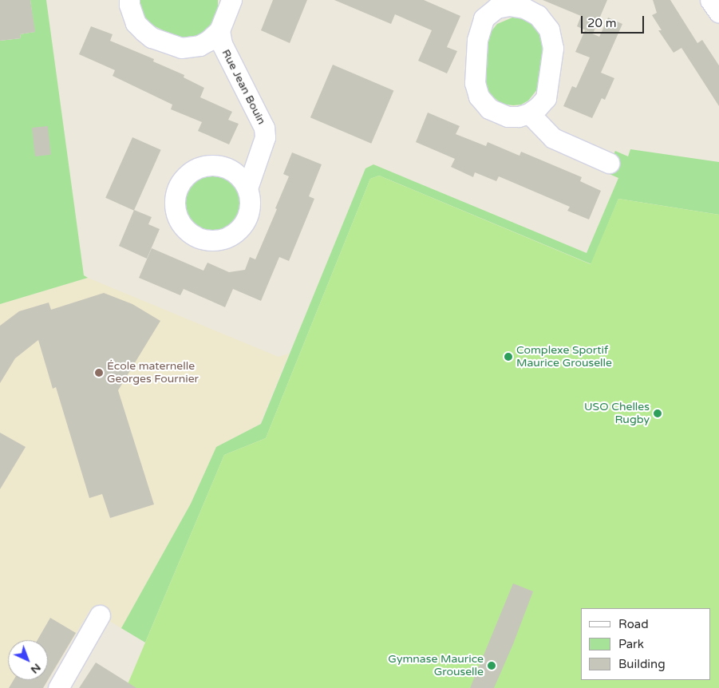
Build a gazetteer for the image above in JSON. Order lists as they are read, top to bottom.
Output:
{
  "streets": {
    "street": ["Rue Jean Bouin"]
  },
  "places": [
    "Complexe Sportif Maurice Grouselle",
    "École maternelle Georges Fournier",
    "USO Chelles Rugby",
    "Gymnase Maurice Grouselle"
  ],
  "legend": ["Road", "Park", "Building"],
  "scale_bar": "20 m",
  "north": "bottom right"
}
